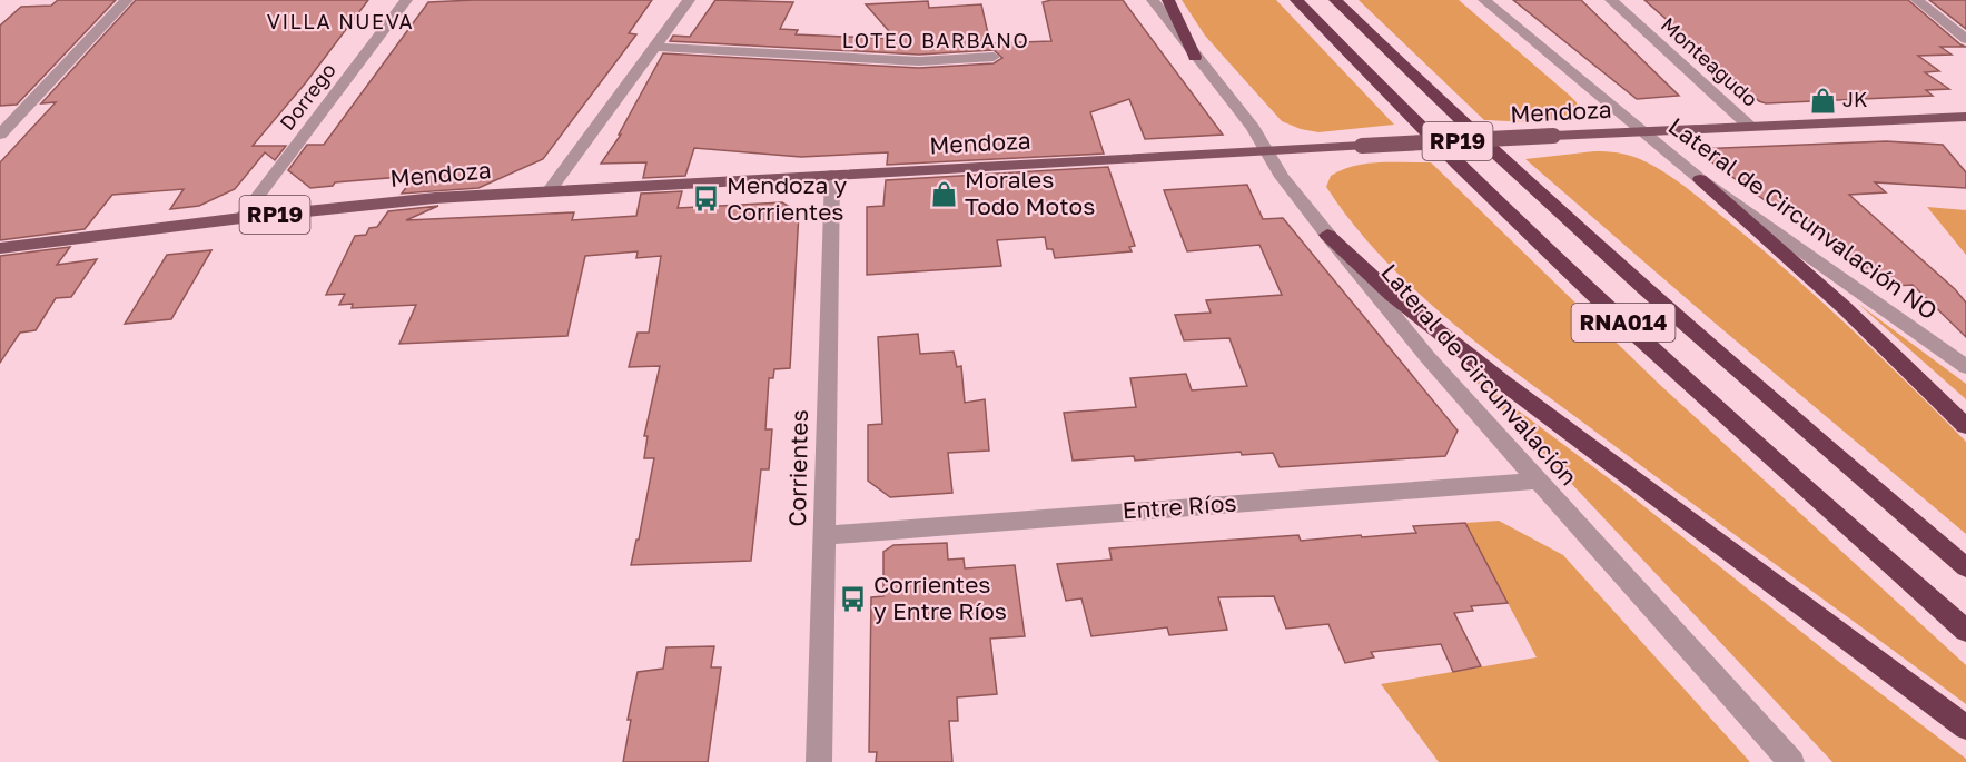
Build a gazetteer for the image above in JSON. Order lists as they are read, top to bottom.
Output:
{
  "streets": {
    "highway": ["RNA014"],
    "main road": ["Mendoza", "RP19"],
    "street": [
      "Monteagudo",
      "Dorrego",
      "Lateral de Circunvalación NO",
      "Lateral de Circunvalación",
      "Corrientes",
      "Entre Ríos"
    ]
  },
  "crossings": [
    ["Monteagudo", "Mendoza"],
    ["Dorrego", "Mendoza"],
    ["Mendoza", "Lateral de Circunvalación NO"],
    ["Mendoza", "Lateral de Circunvalación"],
    ["Mendoza", "Corrientes"],
    ["Lateral de Circunvalación", "Entre Ríos"],
    ["Corrientes", "Entre Ríos"]
  ],
  "districts": ["VILLA NUEVA", "LOTEO BARBANO"],
  "places": {
    "shop": ["JK", "Morales Todo Motos"],
    "bus stop": ["Mendoza y Corrientes", "Corrientes y Entre Ríos"]
  }
}
